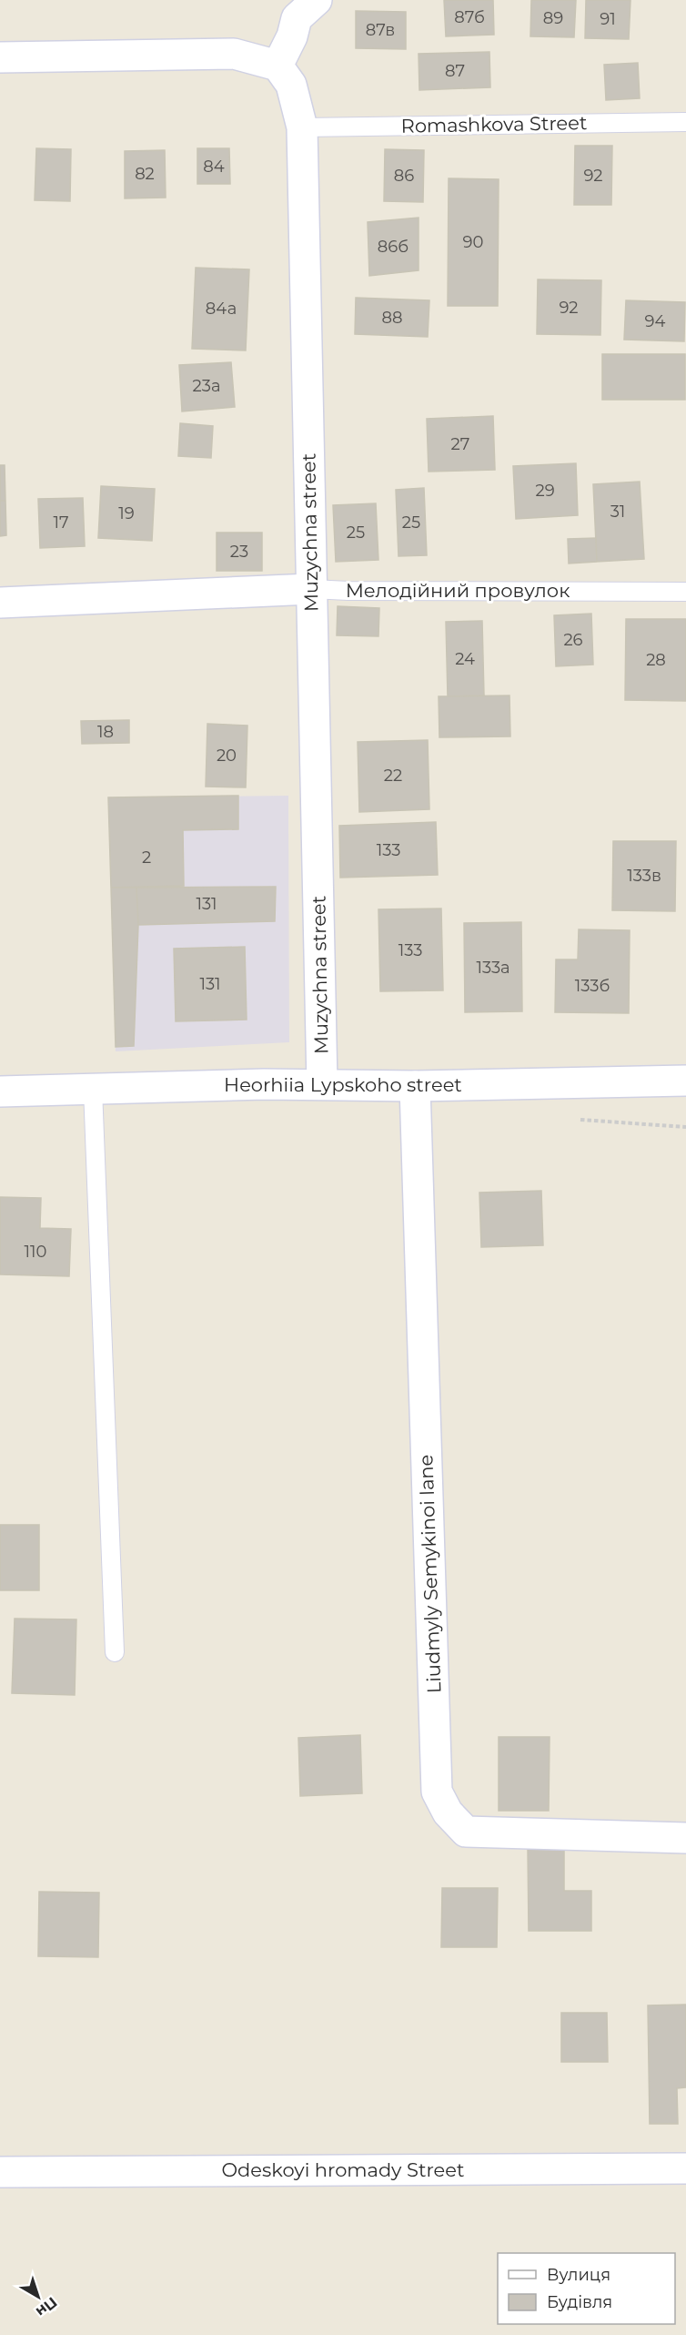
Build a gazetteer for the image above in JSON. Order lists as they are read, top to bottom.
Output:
{
  "streets": {
    "street": [
      "Muzychna street",
      "Мелодійний провулок",
      "Heorhiia Lypskoho street",
      "Liudmyly Semykinoi lane",
      "Odeskoyi hromady Street"
    ],
    "lane": ["Romashkova Street"]
  },
  "crossings": [
    ["Romashkova Street", "Muzychna street"],
    ["Muzychna street", "Мелодійний провулок"],
    ["Muzychna street", "Heorhiia Lypskoho street"],
    ["Heorhiia Lypskoho street", "Liudmyly Semykinoi lane"]
  ],
  "house_numbers": [
    "87б",
    "89",
    "91",
    "87в",
    "87",
    "84",
    "82",
    "86",
    "92",
    "90",
    "86б",
    "92",
    "84а",
    "88",
    "94",
    "23а",
    "27",
    "29",
    "31",
    "19",
    "17",
    "25",
    "25",
    "23",
    "26",
    "24",
    "28",
    "18",
    "20",
    "22",
    "133",
    "2",
    "133в",
    "131",
    "133",
    "133а",
    "131",
    "133б",
    "110"
  ],
  "legend": ["Вулиця", "Будівля"],
  "north": "bottom right"
}
